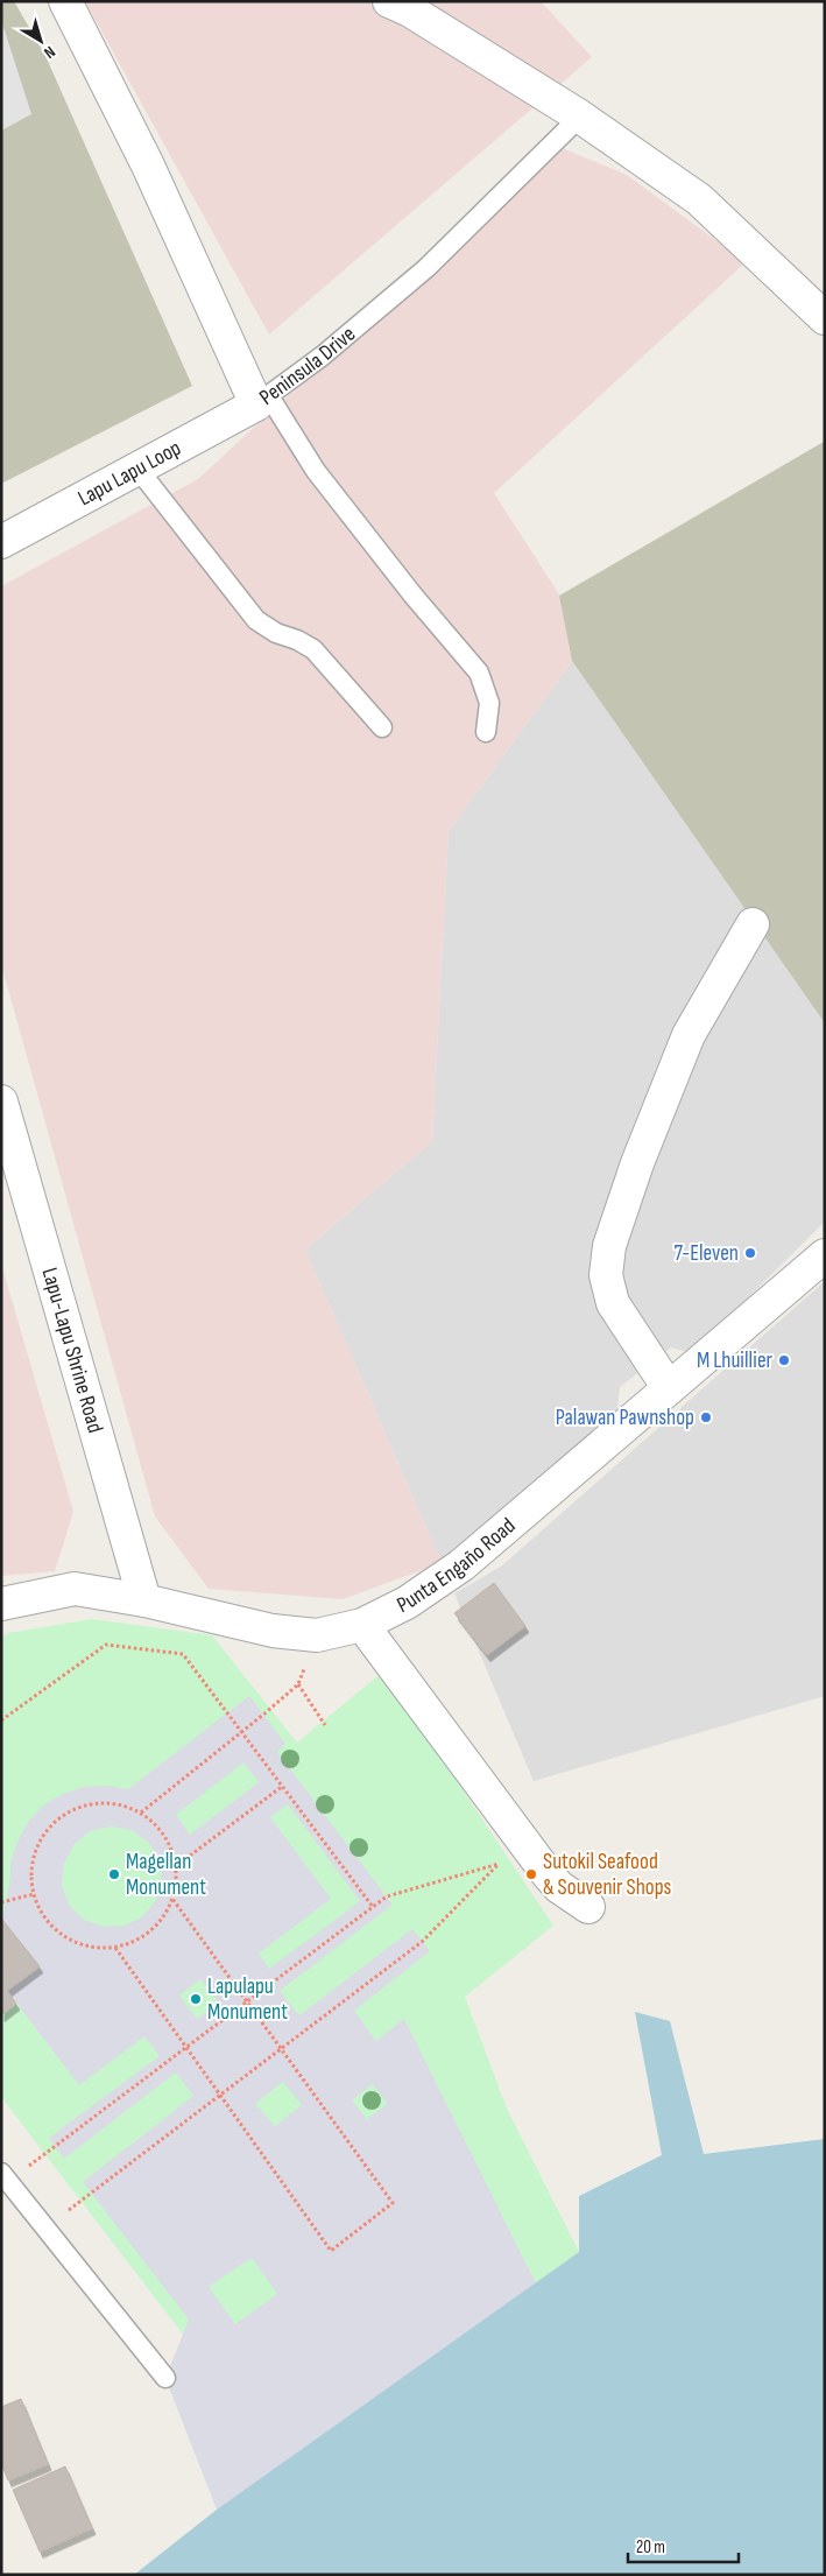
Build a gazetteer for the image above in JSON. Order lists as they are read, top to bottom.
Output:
{
  "streets": {
    "street": [
      "Peninsula Drive",
      "Lapu Lapu Loop",
      "Lapu-Lapu Shrine Road",
      "Punta Engaño Road"
    ]
  },
  "crossings": [
    ["Peninsula Drive", "Lapu Lapu Loop"],
    ["Lapu-Lapu Shrine Road", "Punta Engaño Road"]
  ],
  "places": [
    "7-Eleven",
    "M Lhuillier",
    "Palawan Pawnshop",
    "Magellan Monument",
    "Sutokil Seafood & Souvenir Shops",
    "Lapulapu Monument"
  ],
  "scale_bar": "20 m",
  "north": "bottom right"
}
